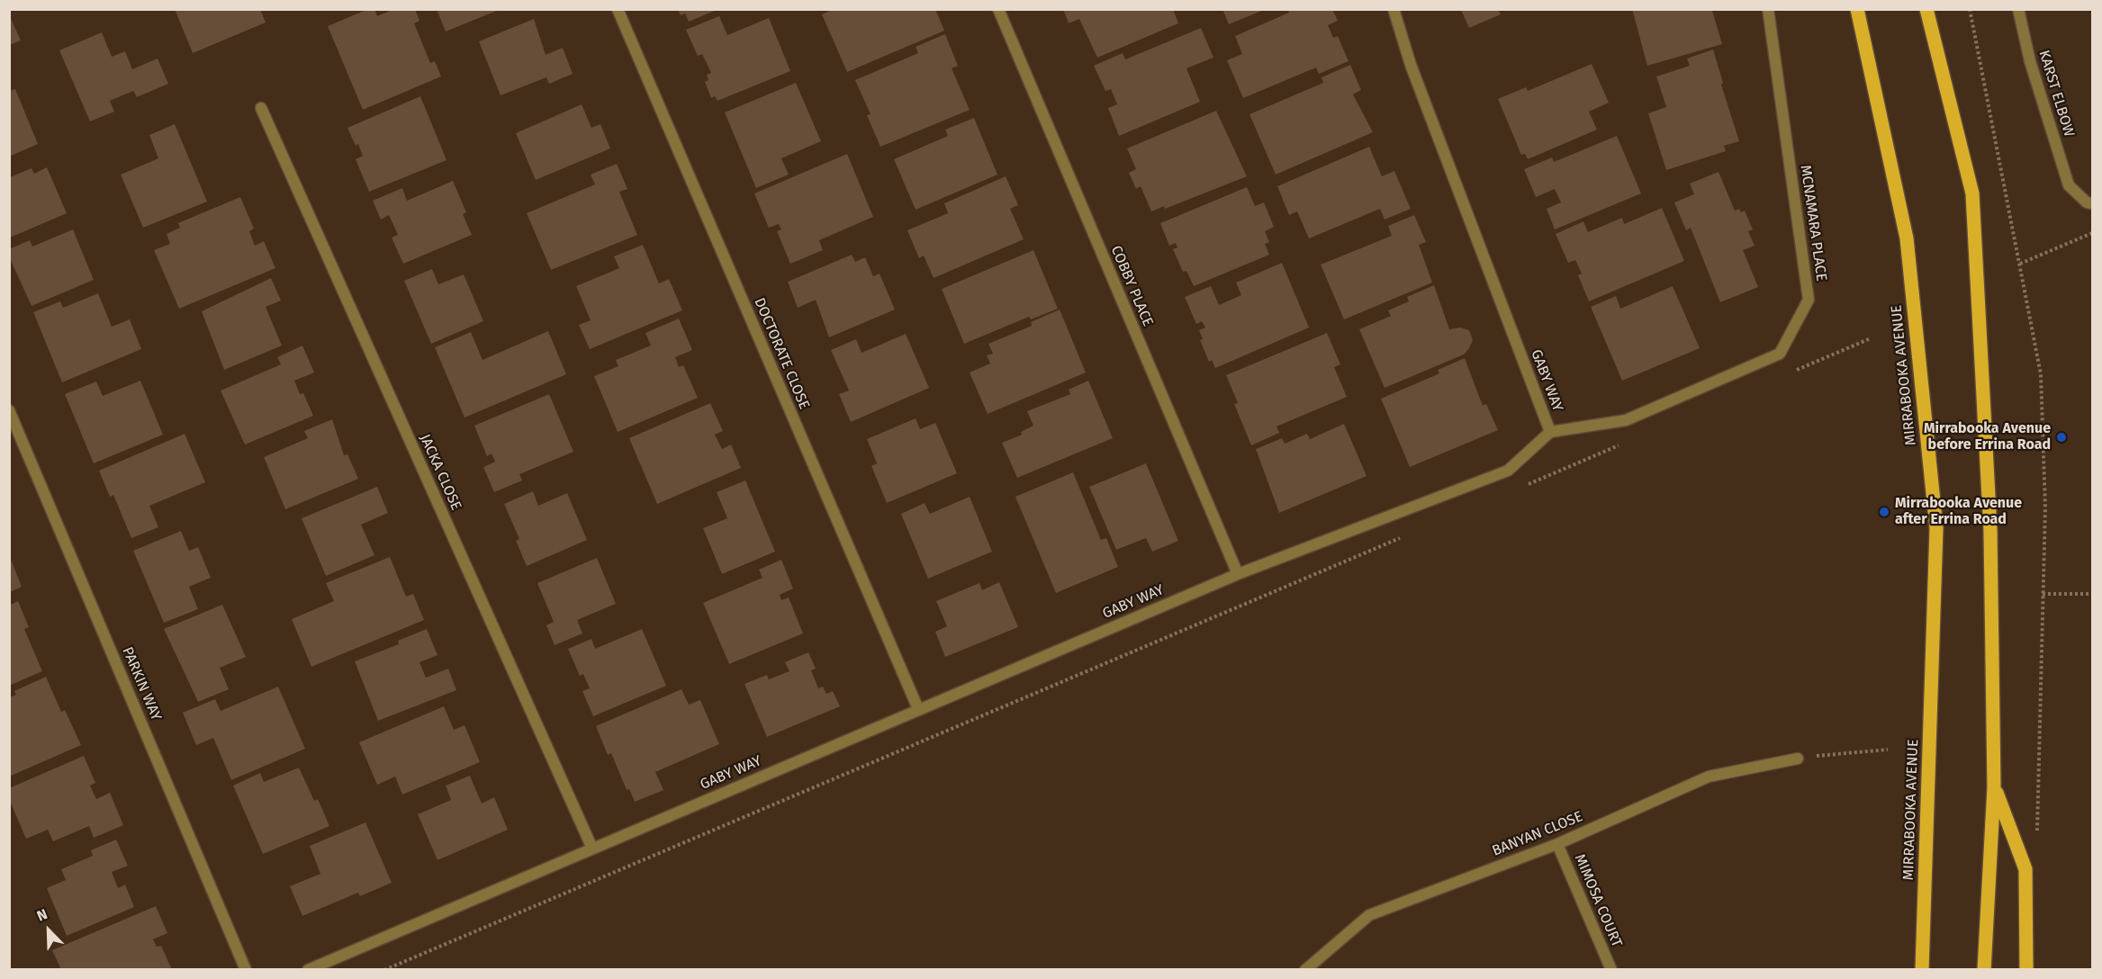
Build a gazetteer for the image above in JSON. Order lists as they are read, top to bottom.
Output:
{
  "streets": {
    "main road": ["MIRRABOOKA AVENUE"],
    "street": [
      "KARST ELBOW",
      "MCNAMARA PLACE",
      "COBBY PLACE",
      "DOCTORATE CLOSE",
      "GABY WAY",
      "JACKA CLOSE",
      "PARKIN WAY",
      "BANYAN CLOSE",
      "MIMOSA COURT"
    ]
  },
  "crossings": [
    ["MCNAMARA PLACE", "GABY WAY"],
    ["COBBY PLACE", "GABY WAY"],
    ["DOCTORATE CLOSE", "GABY WAY"],
    ["GABY WAY", "JACKA CLOSE"],
    ["BANYAN CLOSE", "MIMOSA COURT"]
  ],
  "places": ["Mirrabooka Avenue before Errina Road", "Mirrabooka Avenue after Errina Road"],
  "north": "top left"
}
